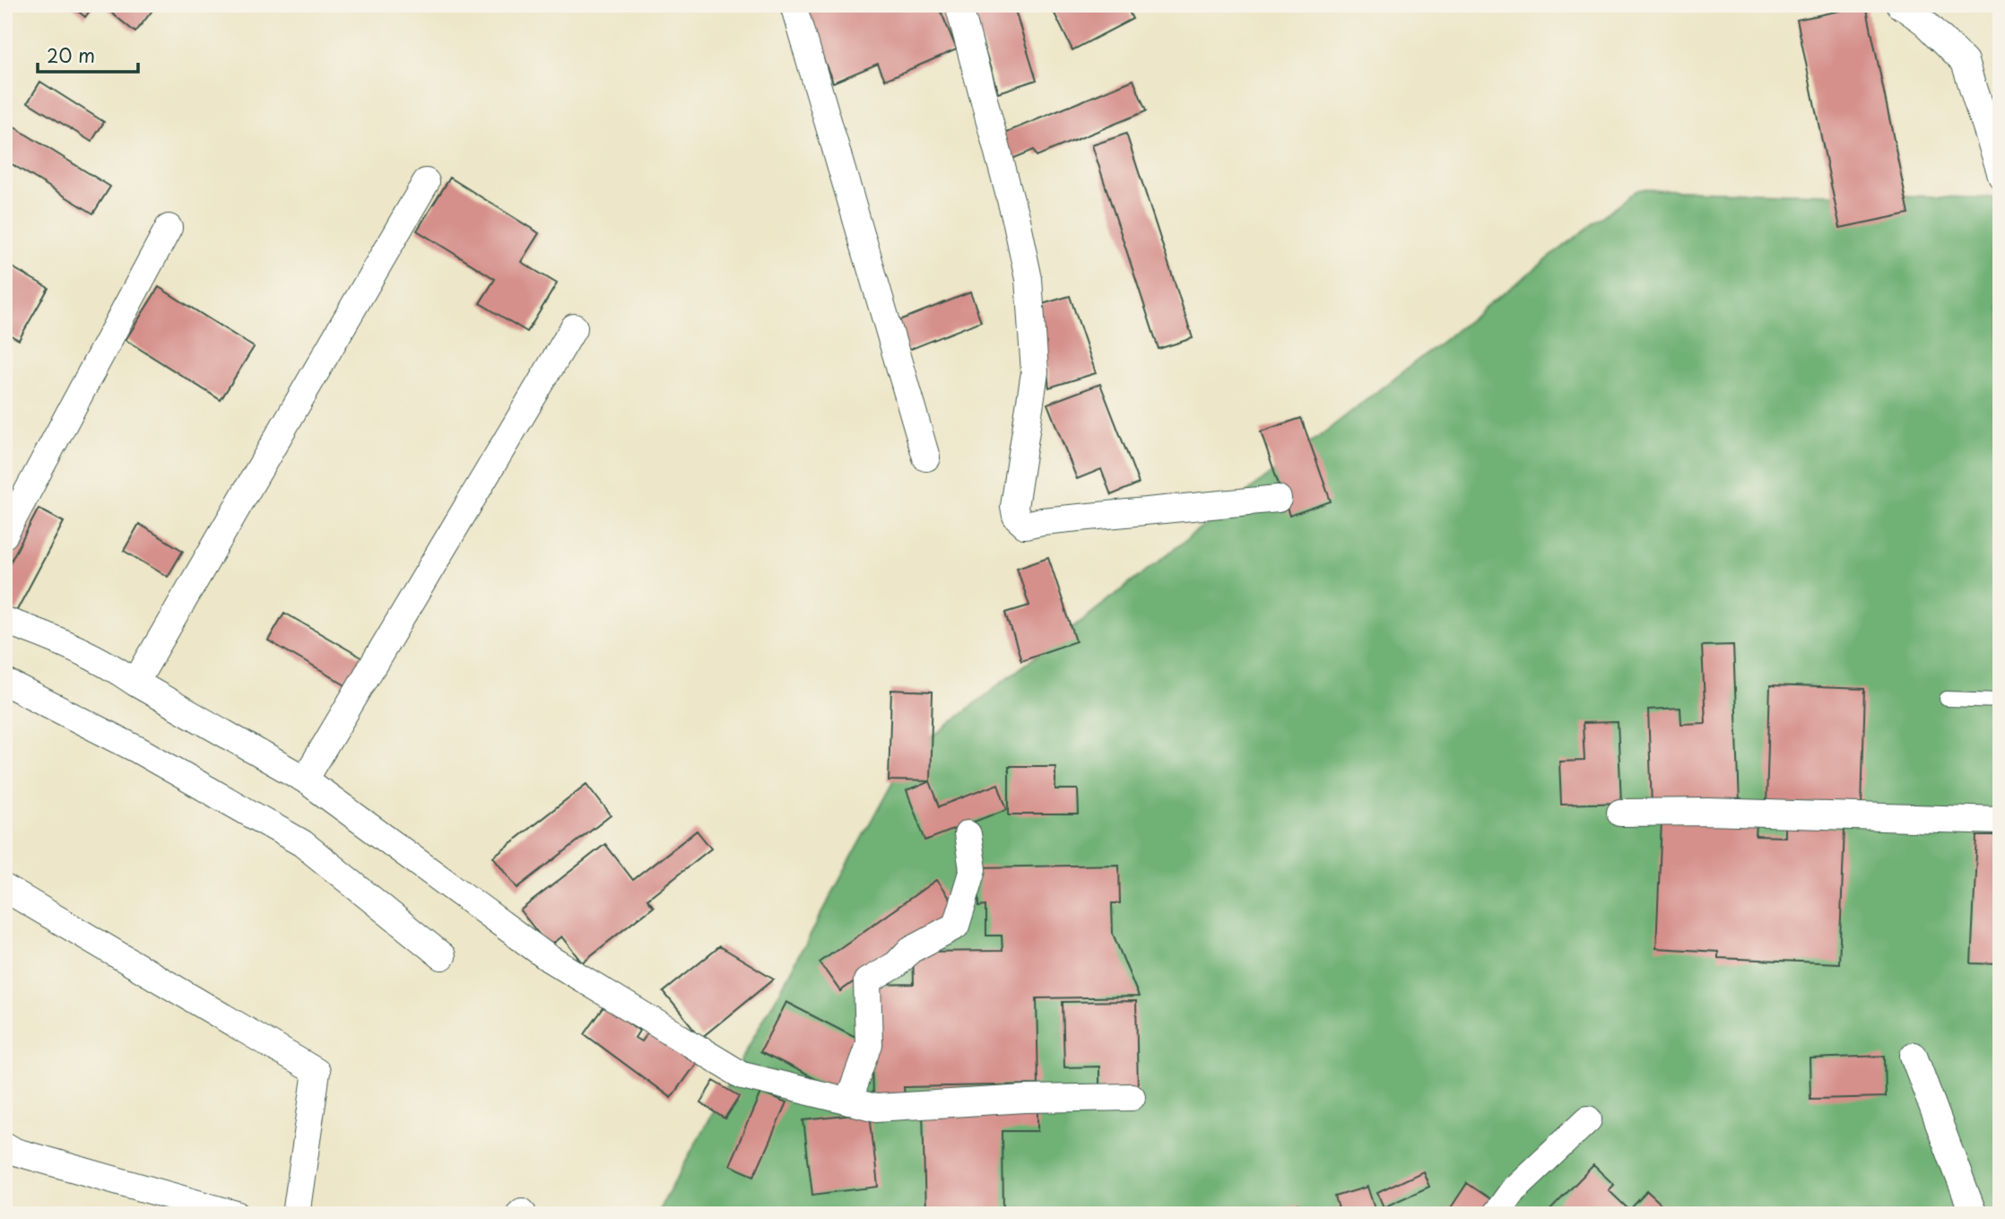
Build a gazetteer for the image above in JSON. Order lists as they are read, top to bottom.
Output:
{
  "scale_bar": "20 m"
}
